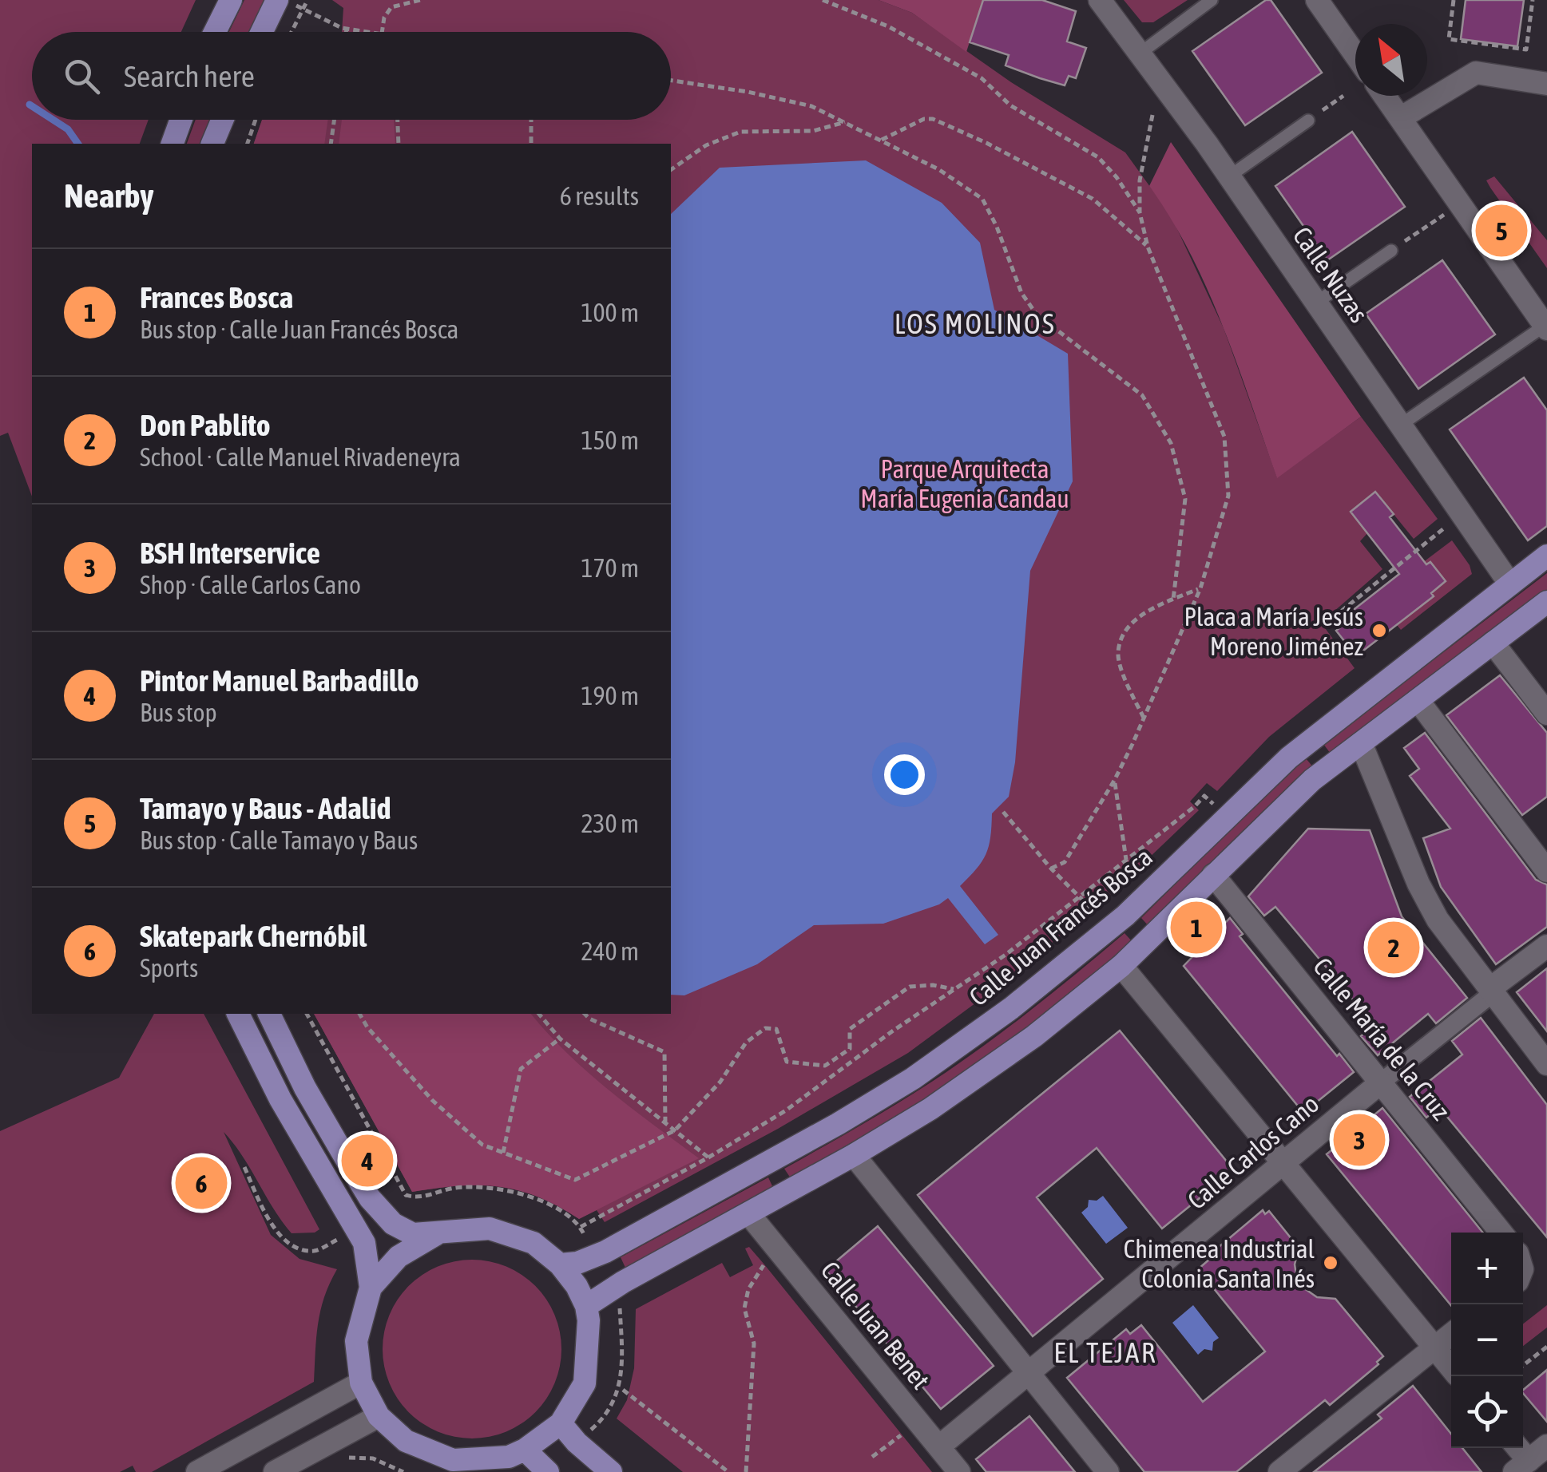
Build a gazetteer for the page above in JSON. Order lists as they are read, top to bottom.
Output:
{
  "streets": {
    "main road": ["Calle Juan Francés Bosca"],
    "street": [
      "Calle Nuzas",
      "Calle María de la Cruz",
      "Calle Carlos Cano",
      "Calle Juan Benet"
    ]
  },
  "crossings": [
    ["Calle Nuzas", "Calle Juan Francés Bosca"],
    ["Calle María de la Cruz", "Calle Carlos Cano"],
    ["Calle Carlos Cano", "Calle Juan Benet"]
  ],
  "districts": ["LOS MOLINOS", "EL TEJAR"],
  "parks": ["Parque Arquitecta María Eugenia Candau"],
  "places": ["Placa a María Jesús Moreno Jiménez", "Chimenea Industrial Colonia Santa Inés"],
  "north": "top left",
  "page": {
    "search": "Search here",
    "heading": ["Nearby", "6 results"],
    "pins": [
      "5",
      "1",
      "2",
      "3",
      "4",
      "6"
    ],
    "list": [
      {
        "mark": "1",
        "name": "Frances Bosca",
        "note": "Bus stop · Calle Juan Francés Bosca",
        "value": "100 m"
      },
      {
        "mark": "2",
        "name": "Don Pablito",
        "note": "School · Calle Manuel Rivadeneyra",
        "value": "150 m"
      },
      {
        "mark": "3",
        "name": "BSH Interservice",
        "note": "Shop · Calle Carlos Cano",
        "value": "170 m"
      },
      {
        "mark": "4",
        "name": "Pintor Manuel Barbadillo",
        "note": "Bus stop",
        "value": "190 m"
      },
      {
        "mark": "5",
        "name": "Tamayo y Baus - Adalid",
        "note": "Bus stop · Calle Tamayo y Baus",
        "value": "230 m"
      },
      {
        "mark": "6",
        "name": "Skatepark Chernóbil",
        "note": "Sports",
        "value": "240 m"
      }
    ],
    "map_buttons": ["+", "−"]
  }
}
